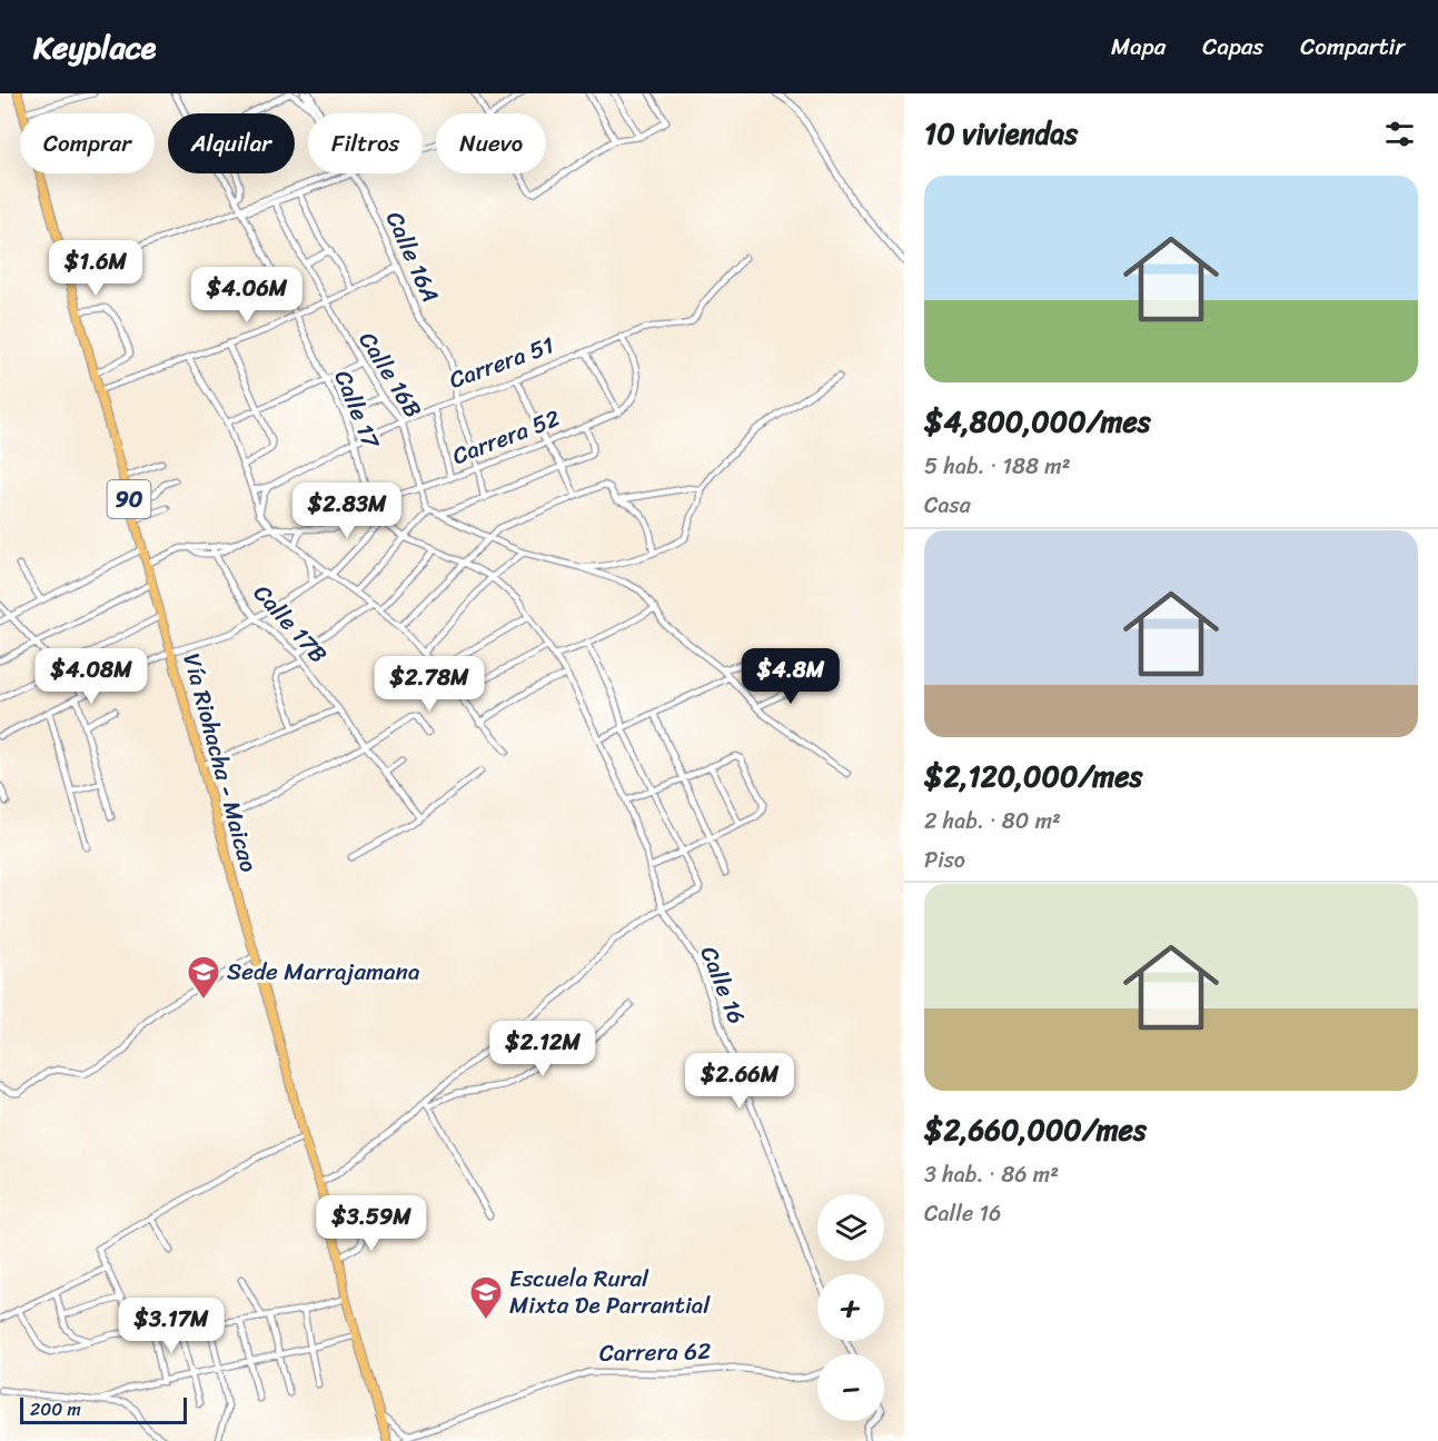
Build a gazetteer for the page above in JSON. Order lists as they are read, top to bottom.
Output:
{
  "streets": {
    "highway": ["90", "Vía Riohacha - Maicao"],
    "street": [
      "Calle 16A",
      "Carrera 51",
      "Calle 16B",
      "Calle 17",
      "Carrera 52",
      "Calle 17B",
      "Calle 16",
      "Carrera 62"
    ]
  },
  "crossings": [
    ["Calle 16A", "Carrera 51"],
    ["Carrera 51", "Calle 16B"],
    ["Carrera 51", "Calle 17"],
    ["Calle 16B", "Carrera 52"],
    ["Calle 17", "Carrera 52"],
    ["Calle 17", "Calle 16"]
  ],
  "places": {
    "school or university": ["Sede Marrajamana", "Escuela Rural Mixta De Parrantial"]
  },
  "scale_bar": "200 m",
  "page": {
    "header": "Keyplace",
    "nav": ["Mapa", "Capas", "Compartir"],
    "heading": "10 viviendas",
    "chip": [
      "Comprar",
      "Alquilar",
      "Filtros",
      "Nuevo"
    ],
    "list": [
      {
        "name": "$4,800,000/mes",
        "note": "5 hab. · 188 m² · Casa"
      },
      {
        "name": "$2,120,000/mes",
        "note": "2 hab. · 80 m² · Piso"
      },
      {
        "name": "$2,660,000/mes",
        "note": "3 hab. · 86 m² · Calle 16"
      }
    ],
    "price": [
      "$1.6M",
      "$4.06M",
      "$2.83M",
      "$4.08M",
      "$4.8M",
      "$2.78M",
      "$2.12M",
      "$2.66M",
      "$3.59M",
      "$3.17M"
    ],
    "map_buttons": ["+", "−"],
    "scale": "200 m"
  }
}
